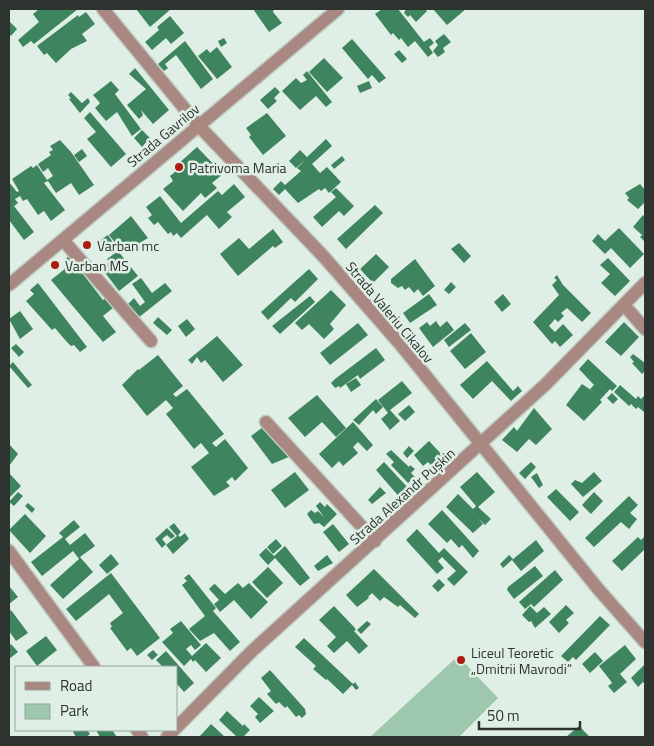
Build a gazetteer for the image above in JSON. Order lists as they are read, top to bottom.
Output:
{
  "streets": {
    "street": ["Strada Gavrilov", "Strada Valeriu Cikalov", "Strada Alexandr Pușkin"]
  },
  "crossings": [
    ["Strada Gavrilov", "Strada Valeriu Cikalov"],
    ["Strada Valeriu Cikalov", "Strada Alexandr Pușkin"]
  ],
  "places": [
    "Patrivoma Maria",
    "Varban mc",
    "Varban MS",
    "Liceul Teoretic „Dmitrii Mavrodi“"
  ],
  "legend": ["Road", "Park"],
  "scale_bar": "50 m"
}
